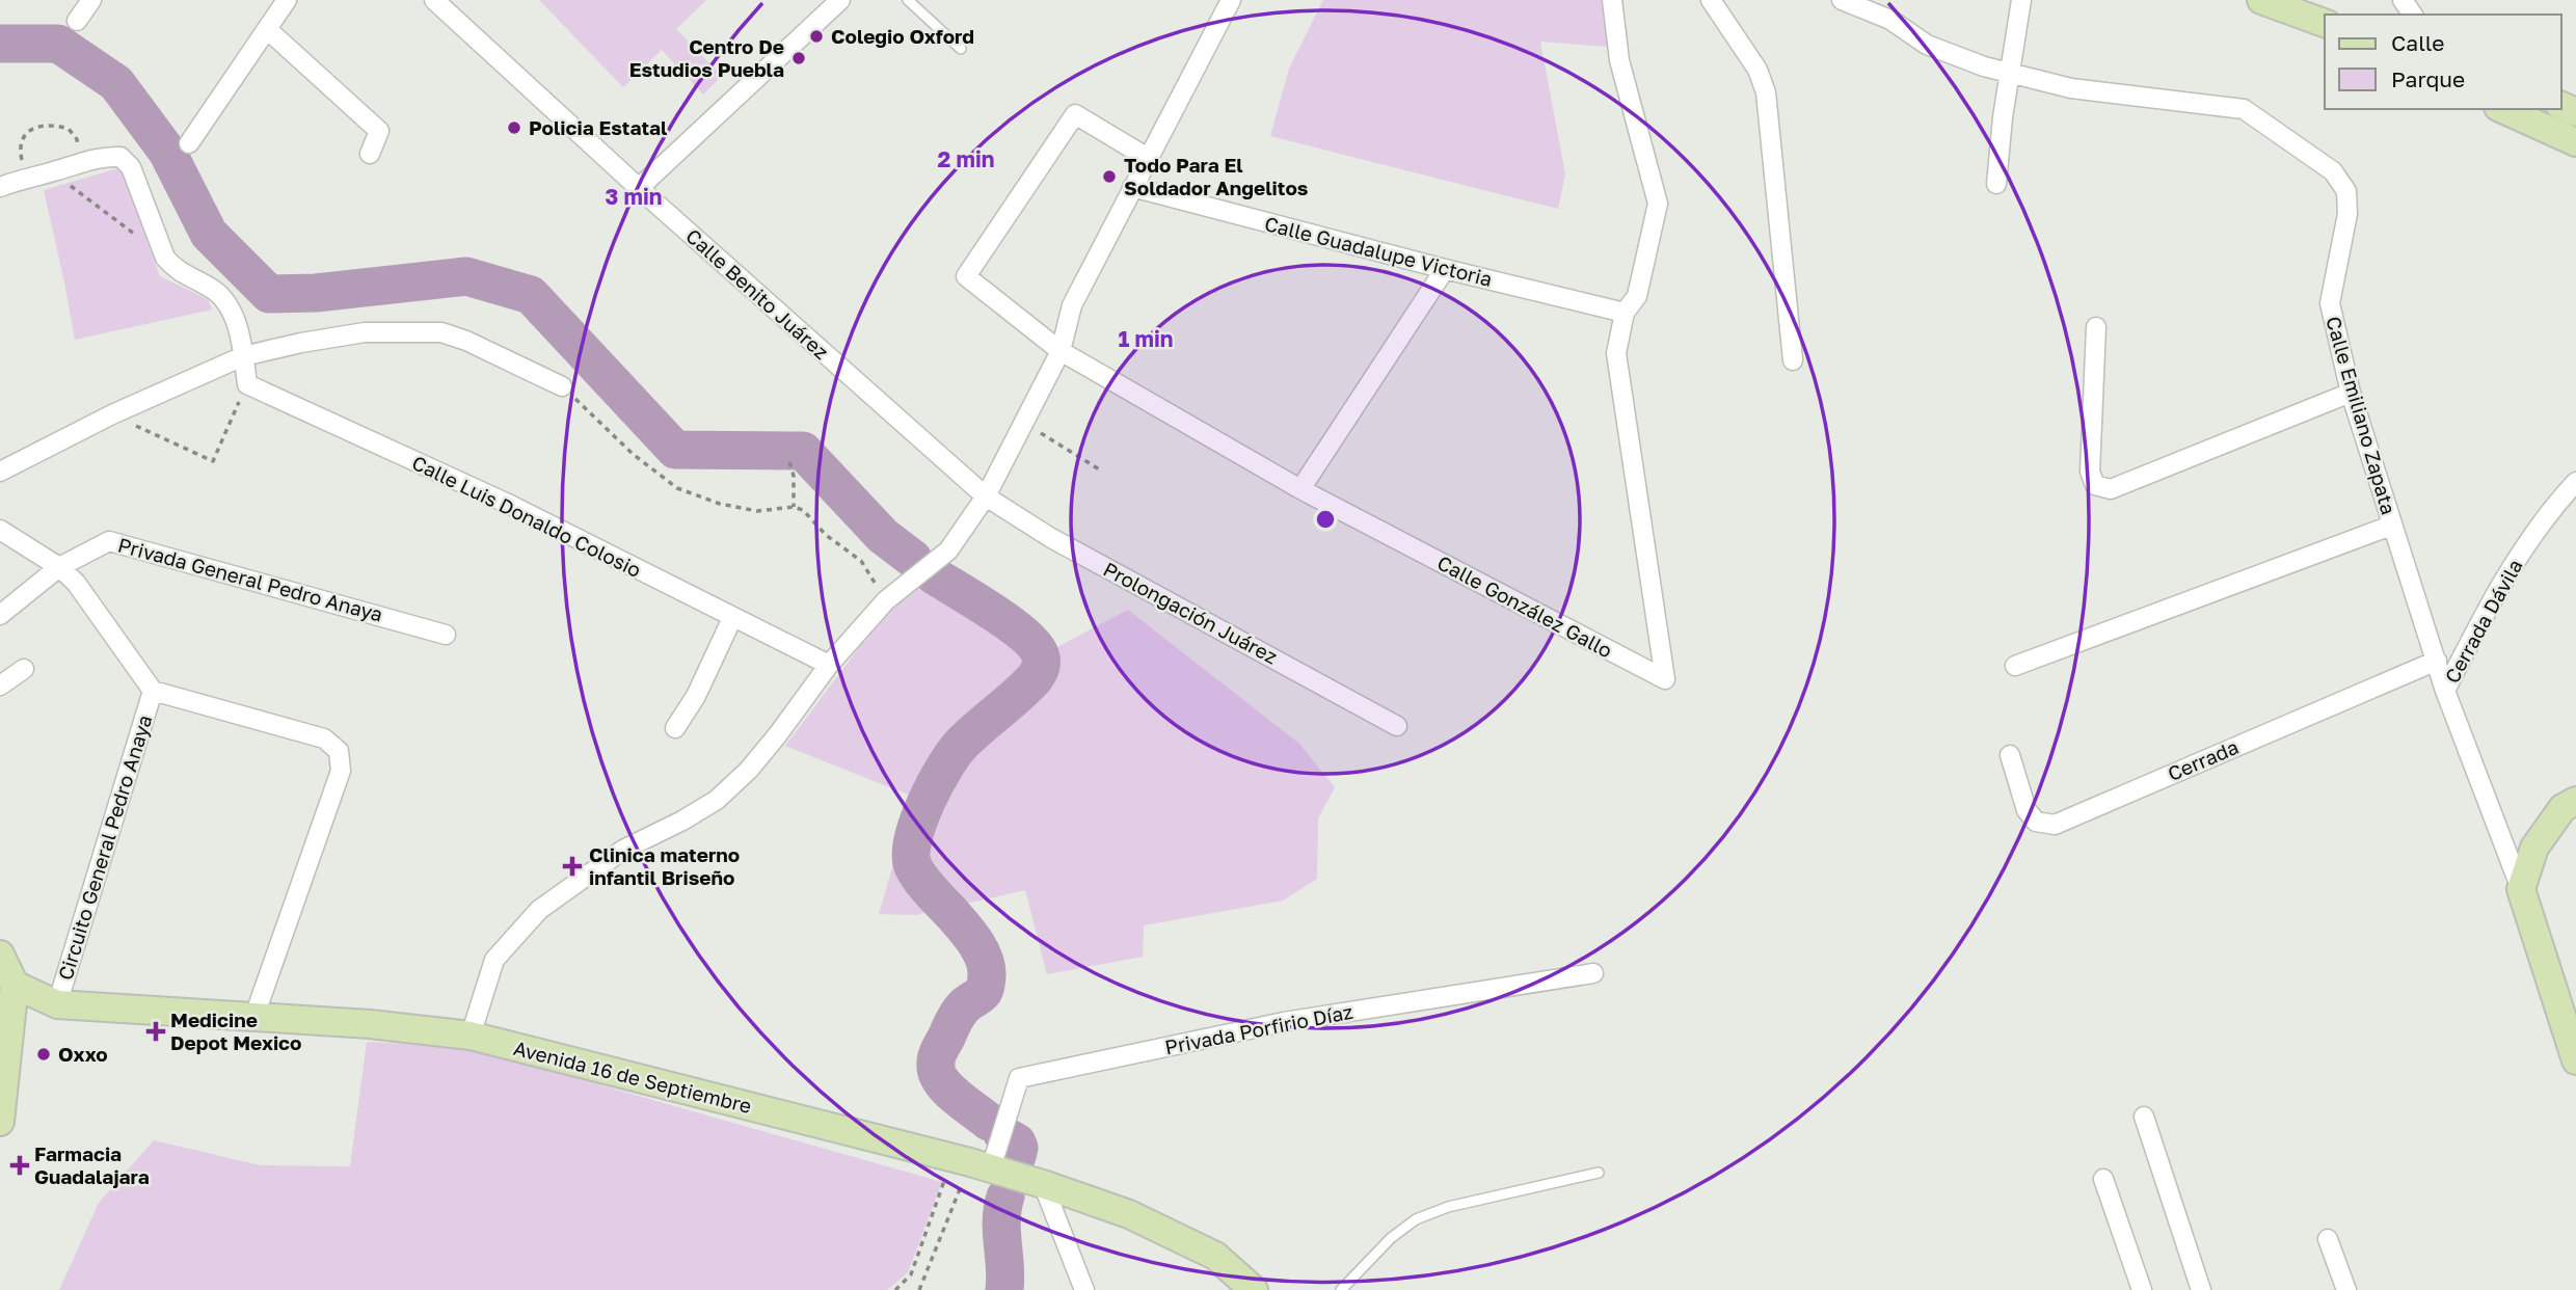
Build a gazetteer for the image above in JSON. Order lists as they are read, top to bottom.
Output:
{
  "streets": {
    "main road": ["Avenida 16 de Septiembre"],
    "street": [
      "Calle Guadalupe Victoria",
      "Calle Benito Juárez",
      "Calle Emiliano Zapata",
      "Calle Luis Donaldo Colosio",
      "Privada General Pedro Anaya",
      "Calle González Gallo",
      "Prolongación Juárez",
      "Cerrada Dávila",
      "Cerrada",
      "Circuito General Pedro Anaya",
      "Privada Porfirio Díaz"
    ]
  },
  "crossings": [
    ["Calle Guadalupe Victoria", "Calle González Gallo"],
    ["Calle Benito Juárez", "Prolongación Juárez"],
    ["Calle Emiliano Zapata", "Cerrada Dávila"],
    ["Calle Emiliano Zapata", "Cerrada"],
    ["Privada General Pedro Anaya", "Circuito General Pedro Anaya"],
    ["Circuito General Pedro Anaya", "Avenida 16 de Septiembre"],
    ["Privada Porfirio Díaz", "Avenida 16 de Septiembre"]
  ],
  "places": {
    "other": [
      "Colegio Oxford",
      "Centro De Estudios Puebla",
      "Policia Estatal",
      "Todo Para El Soldador Angelitos",
      "Oxxo"
    ],
    "health": ["Clinica materno infantil Briseño", "Medicine Depot Mexico", "Farmacia Guadalajara"]
  },
  "legend": ["Calle", "Parque"],
  "rings": ["2 min", "3 min", "1 min"]
}
